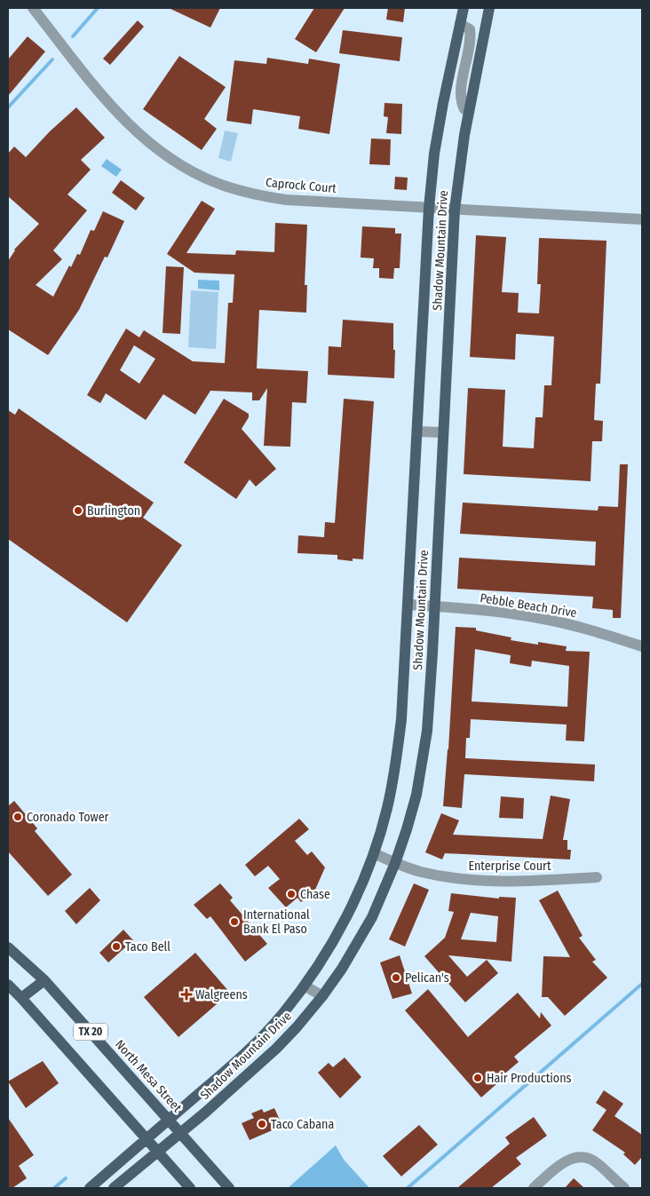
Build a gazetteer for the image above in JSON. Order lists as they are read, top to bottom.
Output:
{
  "streets": {
    "main road": ["Shadow Mountain Drive", "TX 20", "North Mesa Street"],
    "street": ["Caprock Court", "Pebble Beach Drive", "Enterprise Court"]
  },
  "crossings": [
    ["Caprock Court", "Shadow Mountain Drive"],
    ["Shadow Mountain Drive", "Pebble Beach Drive"],
    ["Shadow Mountain Drive", "Enterprise Court"],
    ["Shadow Mountain Drive", "TX 20"],
    ["Shadow Mountain Drive", "North Mesa Street"]
  ],
  "places": {
    "other": [
      "Burlington",
      "Coronado Tower",
      "Chase",
      "International Bank El Paso",
      "Taco Bell",
      "Pelican's",
      "Hair Productions",
      "Taco Cabana"
    ],
    "health": ["Walgreens"]
  }
}
